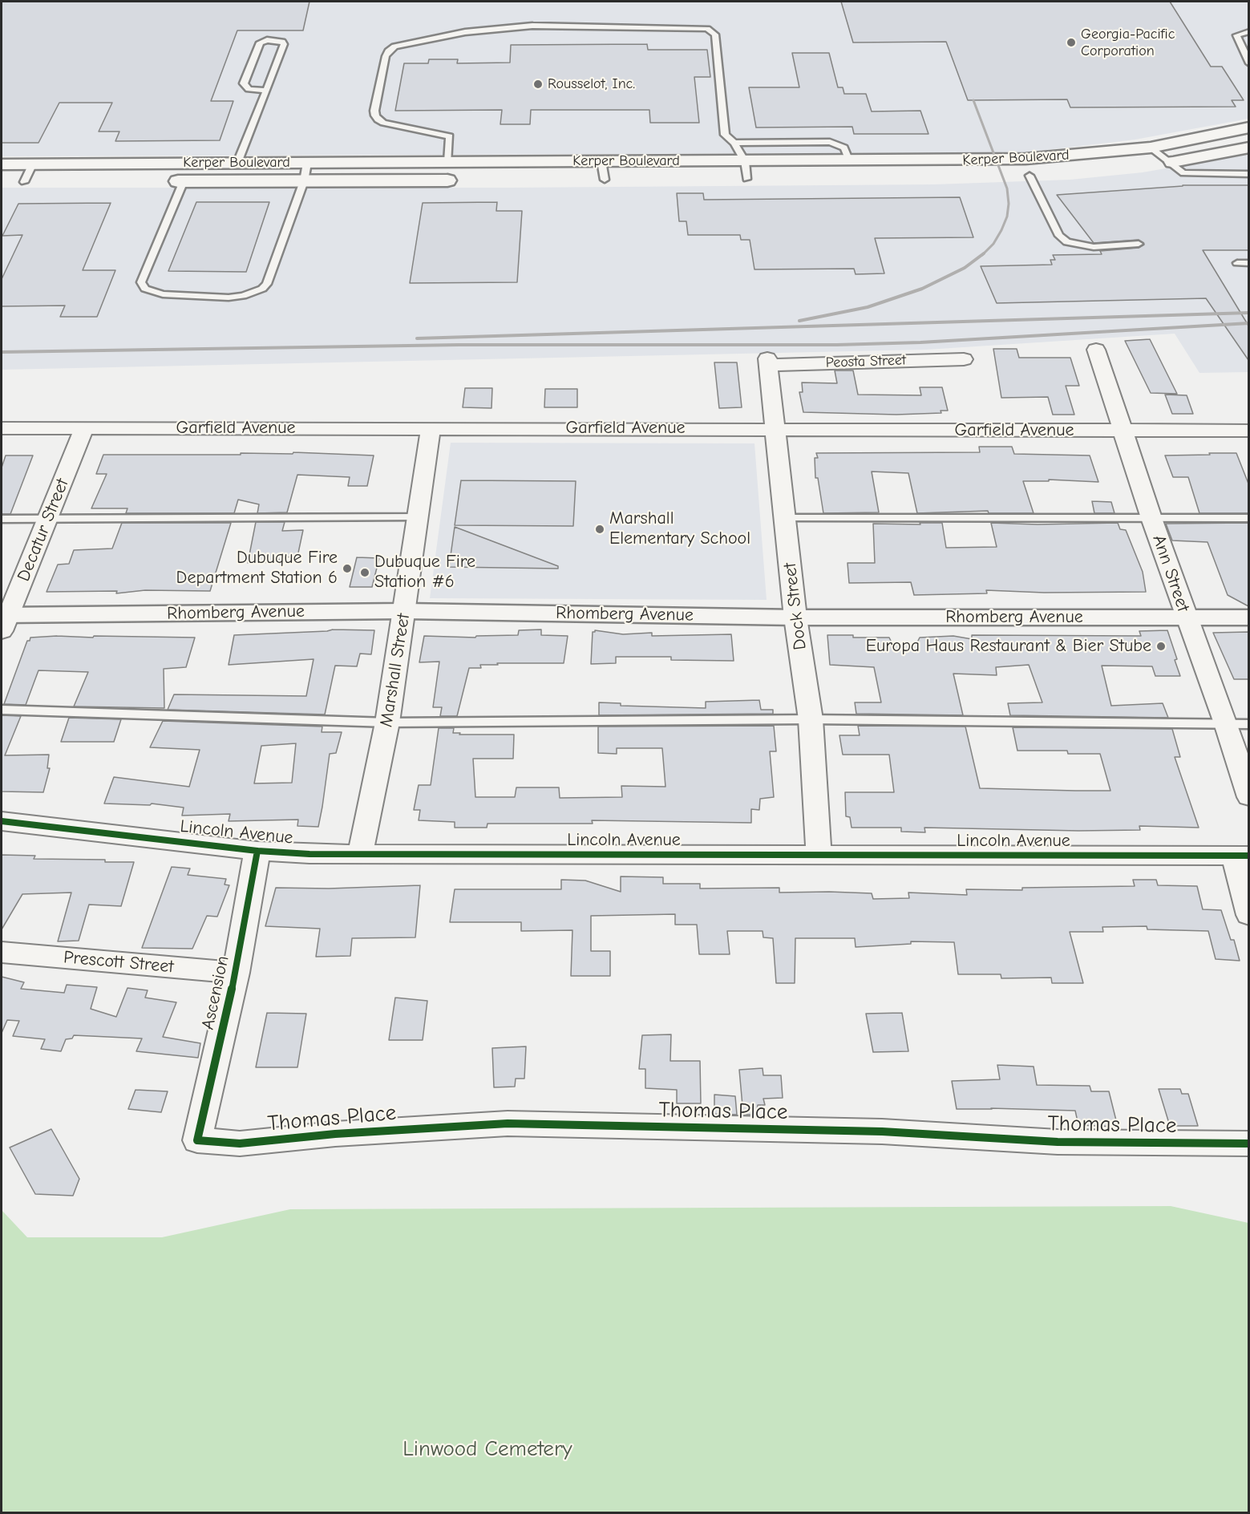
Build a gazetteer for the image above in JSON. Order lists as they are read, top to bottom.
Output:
{
  "streets": {
    "street": [
      "Kerper Boulevard",
      "Peosta Street",
      "Garfield Avenue",
      "Decatur Street",
      "Ann Street",
      "Dock Street",
      "Rhomberg Avenue",
      "Marshall Street",
      "Lincoln Avenue",
      "Prescott Street",
      "Ascension",
      "Thomas Place"
    ]
  },
  "crossings": [
    ["Peosta Street", "Dock Street"],
    ["Garfield Avenue", "Decatur Street"],
    ["Garfield Avenue", "Ann Street"],
    ["Garfield Avenue", "Dock Street"],
    ["Garfield Avenue", "Marshall Street"],
    ["Decatur Street", "Rhomberg Avenue"],
    ["Ann Street", "Rhomberg Avenue"],
    ["Dock Street", "Rhomberg Avenue"],
    ["Dock Street", "Lincoln Avenue"],
    ["Rhomberg Avenue", "Marshall Street"],
    ["Marshall Street", "Lincoln Avenue"],
    ["Lincoln Avenue", "Ascension"],
    ["Prescott Street", "Ascension"],
    ["Ascension", "Thomas Place"]
  ],
  "parks": ["Linwood Cemetery"],
  "places": [
    "Georgia-Pacific Corporation",
    "Rousselot, Inc.",
    "Marshall Elementary School",
    "Dubuque Fire Department Station 6",
    "Dubuque Fire Station #6",
    "Europa Haus Restaurant & Bier Stube"
  ]
}
